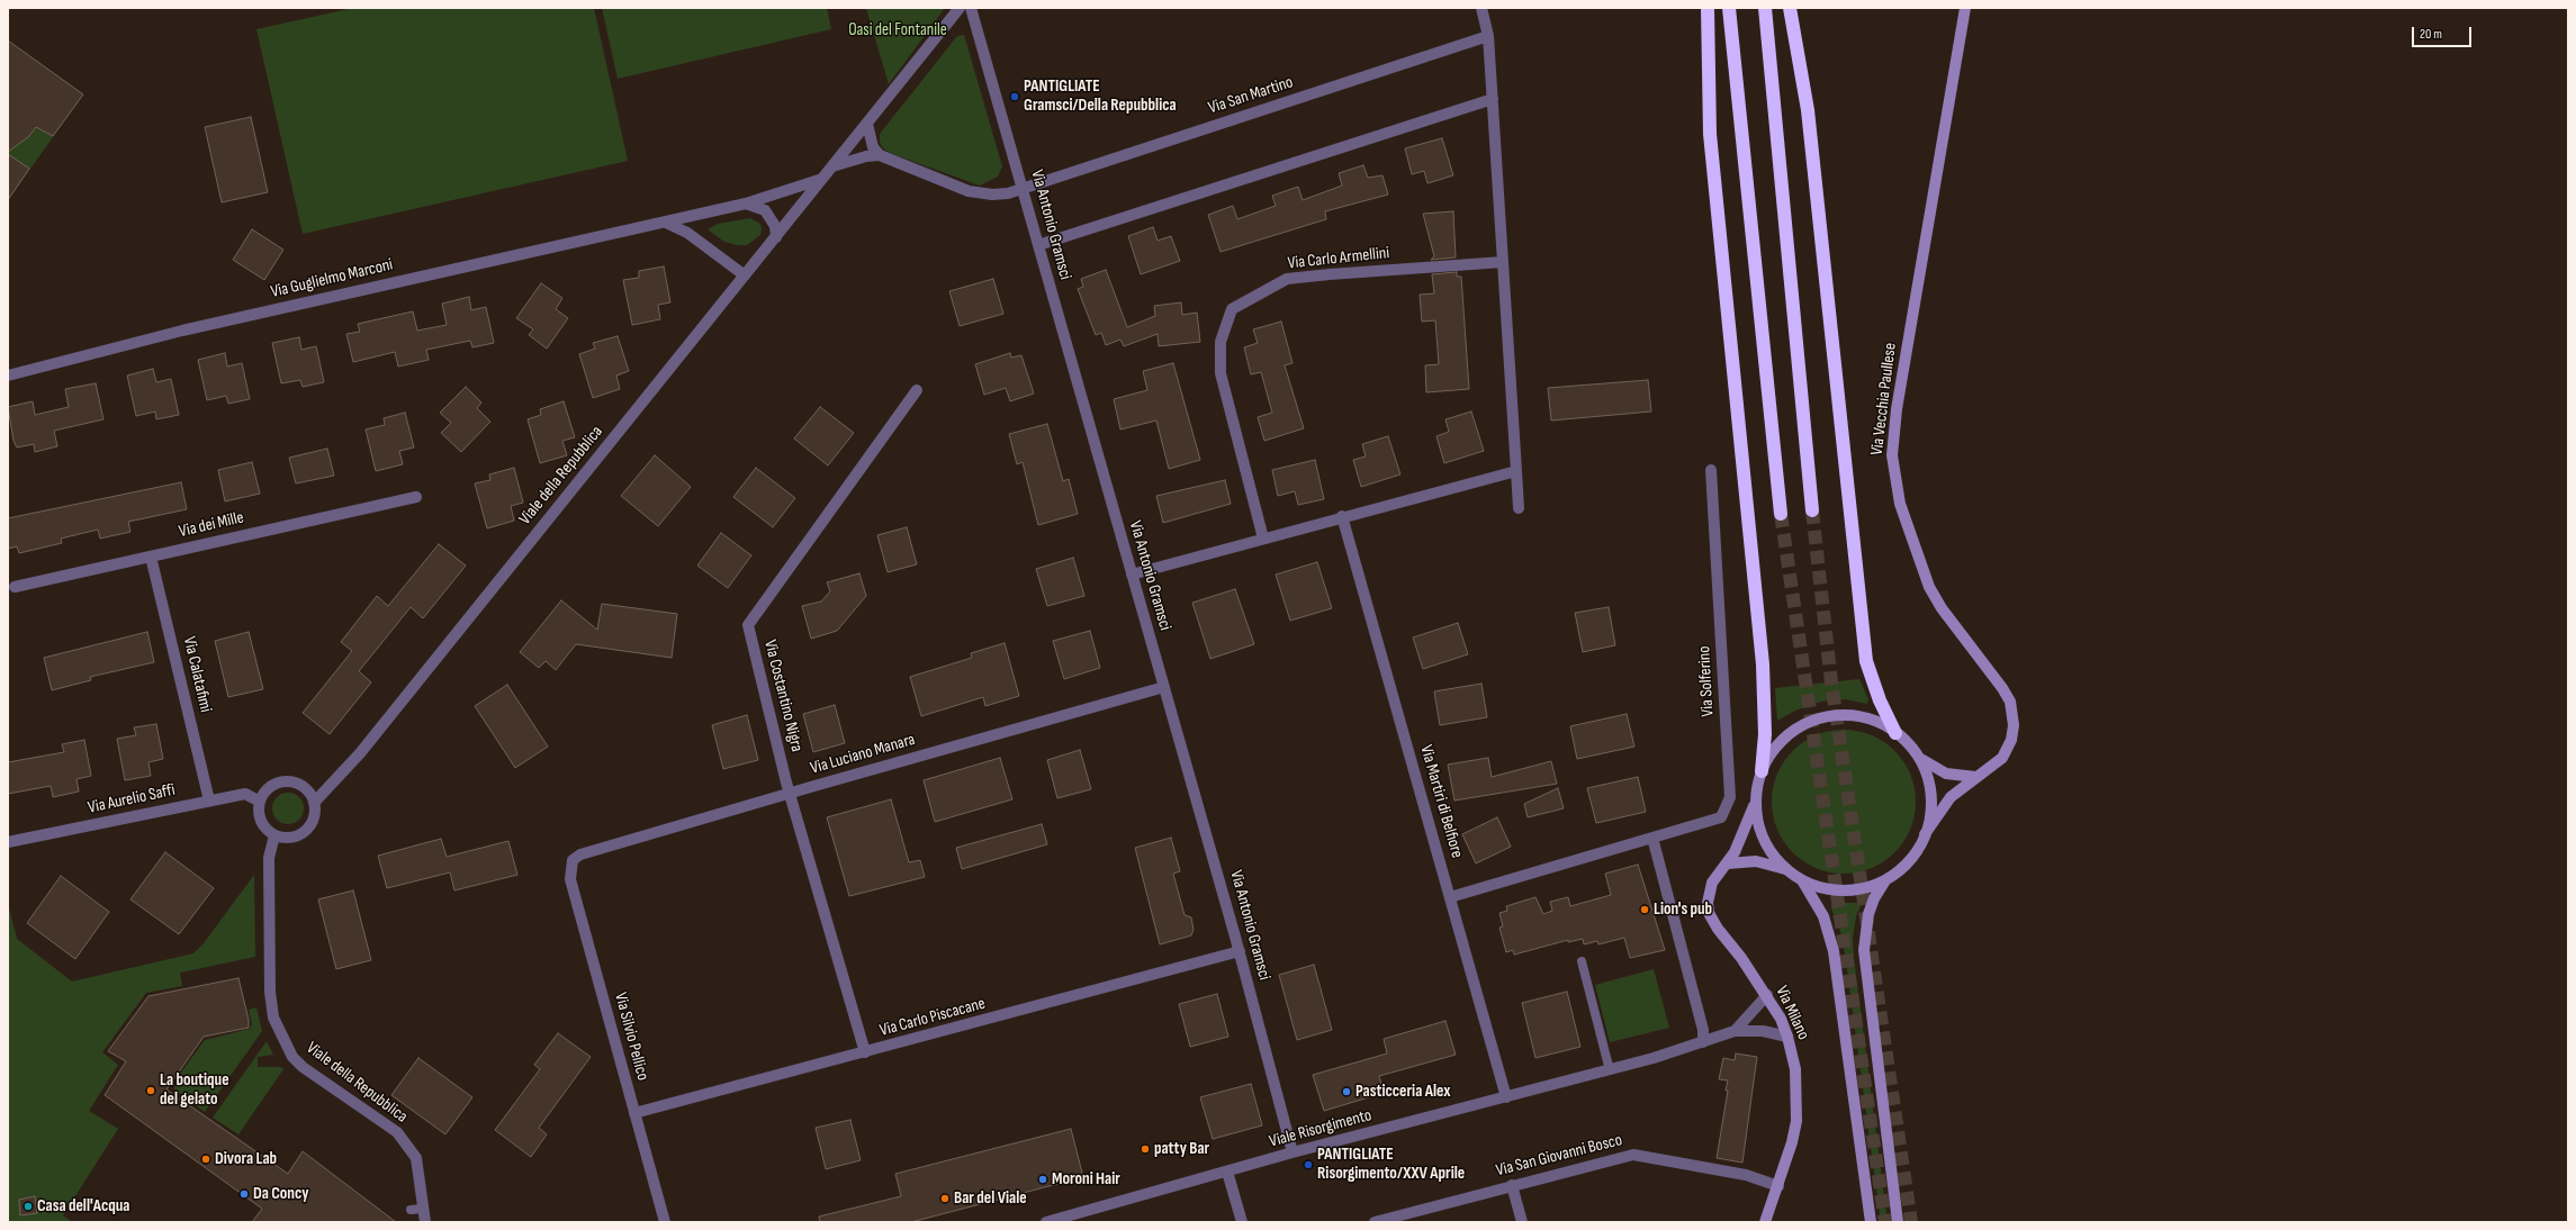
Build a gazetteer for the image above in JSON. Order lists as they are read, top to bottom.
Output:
{
  "streets": {
    "street": [
      "Via San Martino",
      "Via Antonio Gramsci",
      "Via Carlo Armellini",
      "Via Guglielmo Marconi",
      "Via Vecchia Paullese",
      "Viale della Repubblica",
      "Via dei Mille",
      "Via Calatafimi",
      "Via Solferino",
      "Via Costantino Nigra",
      "Via Luciano Manara",
      "Via Aurelio Saffi",
      "Via Martiri di Belfiore",
      "Via Milano",
      "Via Carlo Piscacane",
      "Via Silvio Pellico",
      "Viale Risorgimento",
      "Via San Giovanni Bosco"
    ]
  },
  "crossings": [
    ["Via San Martino", "Via Antonio Gramsci"],
    ["Via Antonio Gramsci", "Via Luciano Manara"],
    ["Via Antonio Gramsci", "Via Carlo Piscacane"],
    ["Via Antonio Gramsci", "Viale Risorgimento"],
    ["Via Guglielmo Marconi", "Viale della Repubblica"],
    ["Viale della Repubblica", "Via Aurelio Saffi"],
    ["Via dei Mille", "Via Calatafimi"],
    ["Via Calatafimi", "Via Aurelio Saffi"],
    ["Via Solferino", "Via Martiri di Belfiore"],
    ["Via Costantino Nigra", "Via Luciano Manara"],
    ["Via Costantino Nigra", "Via Carlo Piscacane"],
    ["Via Luciano Manara", "Via Silvio Pellico"],
    ["Via Martiri di Belfiore", "Viale Risorgimento"],
    ["Via Milano", "Viale Risorgimento"],
    ["Via Milano", "Via San Giovanni Bosco"],
    ["Via Carlo Piscacane", "Via Silvio Pellico"]
  ],
  "parks": ["Oasi del Fontanile"],
  "places": [
    "PANTIGLIATE Gramsci/Della Repubblica",
    "Lion's pub",
    "La boutique del gelato",
    "Pasticceria Alex",
    "patty Bar",
    "Divora Lab",
    "PANTIGLIATE Risorgimento/XXV Aprile",
    "Moroni Hair",
    "Da Concy",
    "Bar del Viale",
    "Casa dell'Acqua"
  ],
  "scale_bar": "20 m"
}
